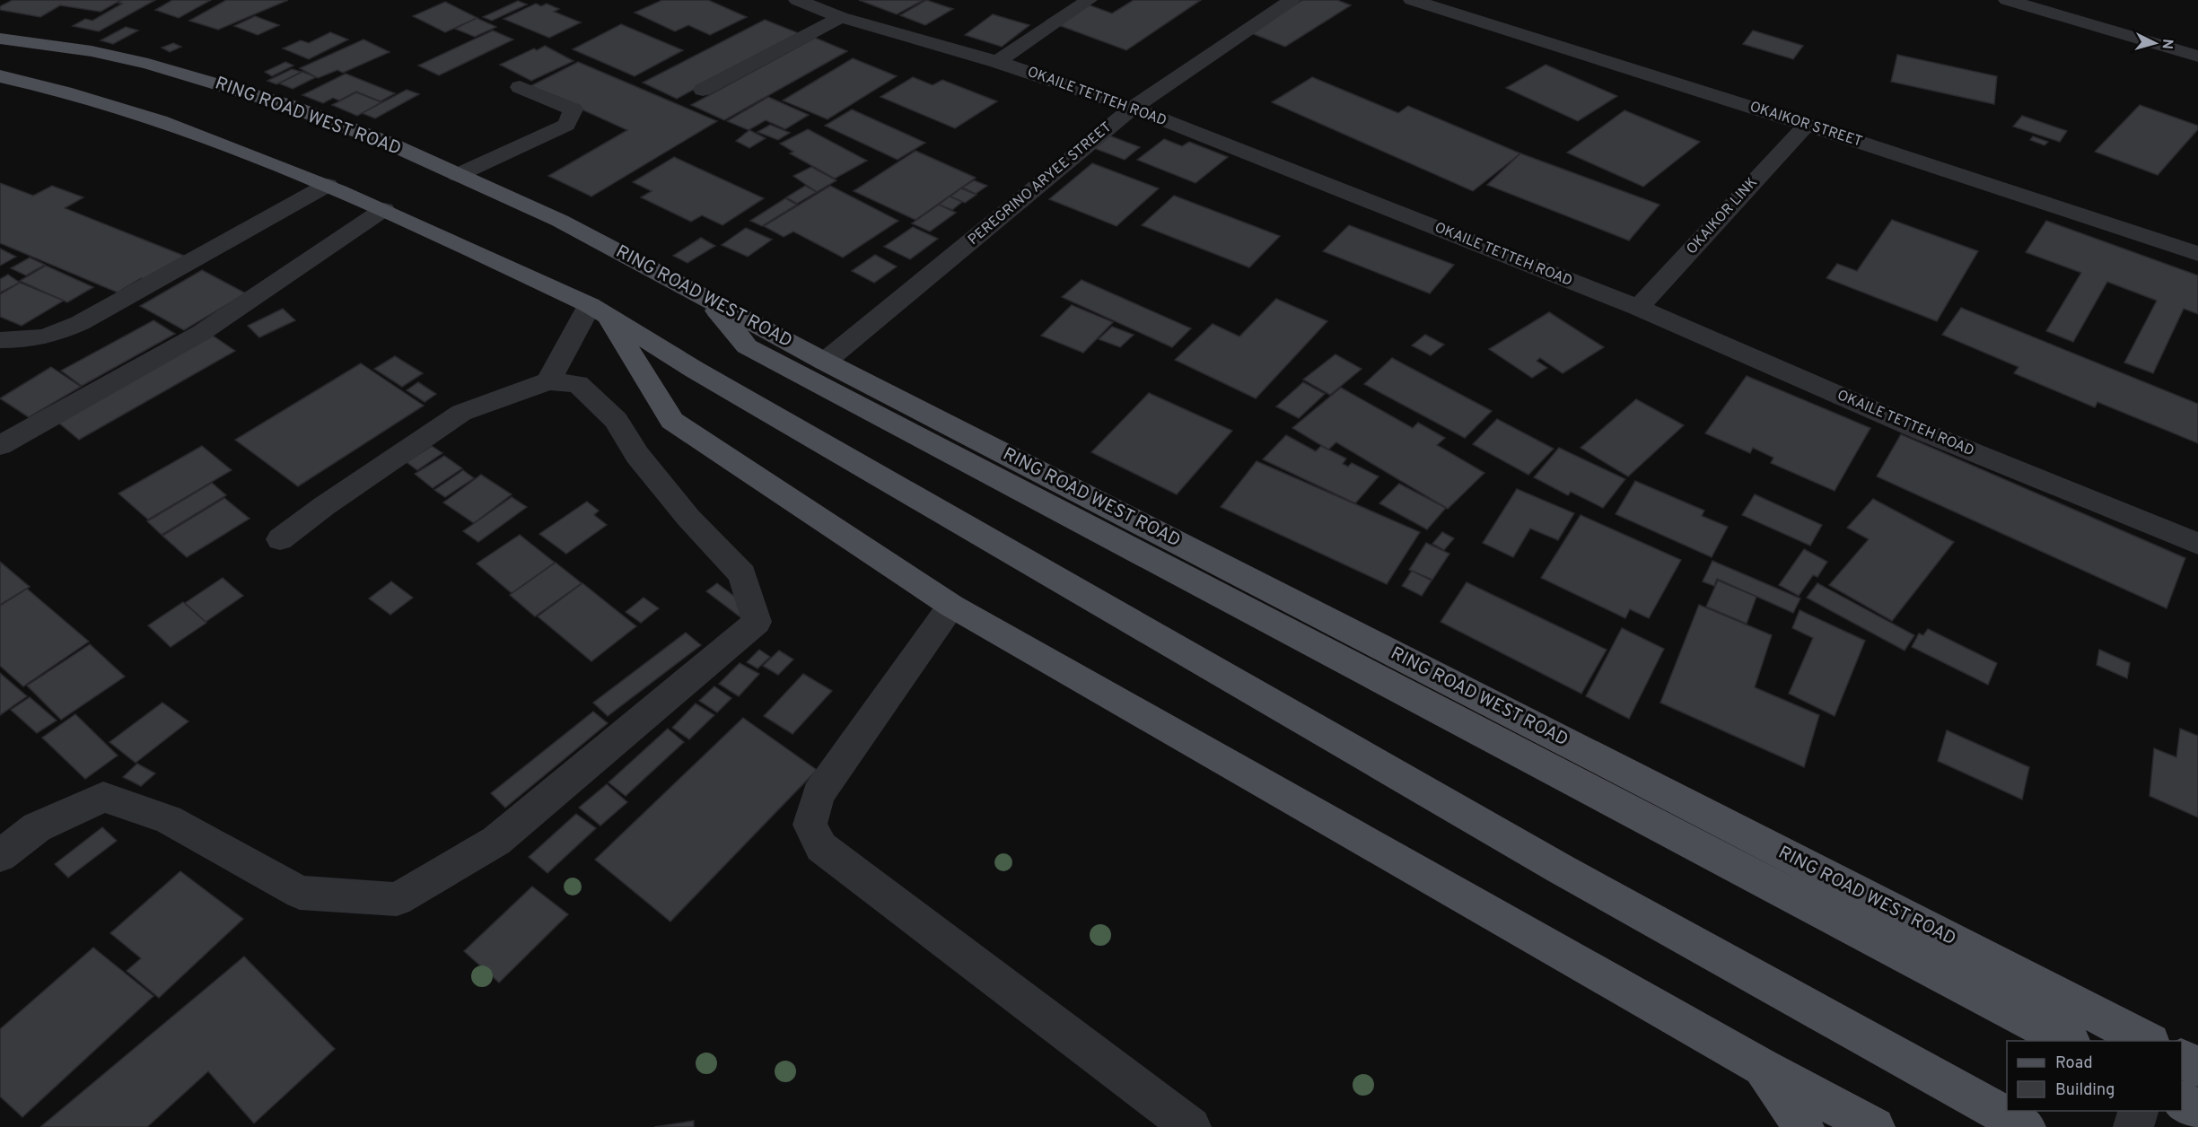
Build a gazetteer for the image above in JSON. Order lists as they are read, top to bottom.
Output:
{
  "streets": {
    "main road": ["RING ROAD WEST ROAD"],
    "street": [
      "OKAILE TETTEH ROAD",
      "OKAIKOR STREET",
      "PEREGRINO ARYEE STREET",
      "OKAIKOR LINK"
    ]
  },
  "crossings": [
    ["OKAILE TETTEH ROAD", "PEREGRINO ARYEE STREET"],
    ["OKAILE TETTEH ROAD", "OKAIKOR LINK"],
    ["RING ROAD WEST ROAD", "PEREGRINO ARYEE STREET"],
    ["OKAIKOR STREET", "OKAIKOR LINK"]
  ],
  "legend": ["Road", "Building"],
  "north": "right"
}
